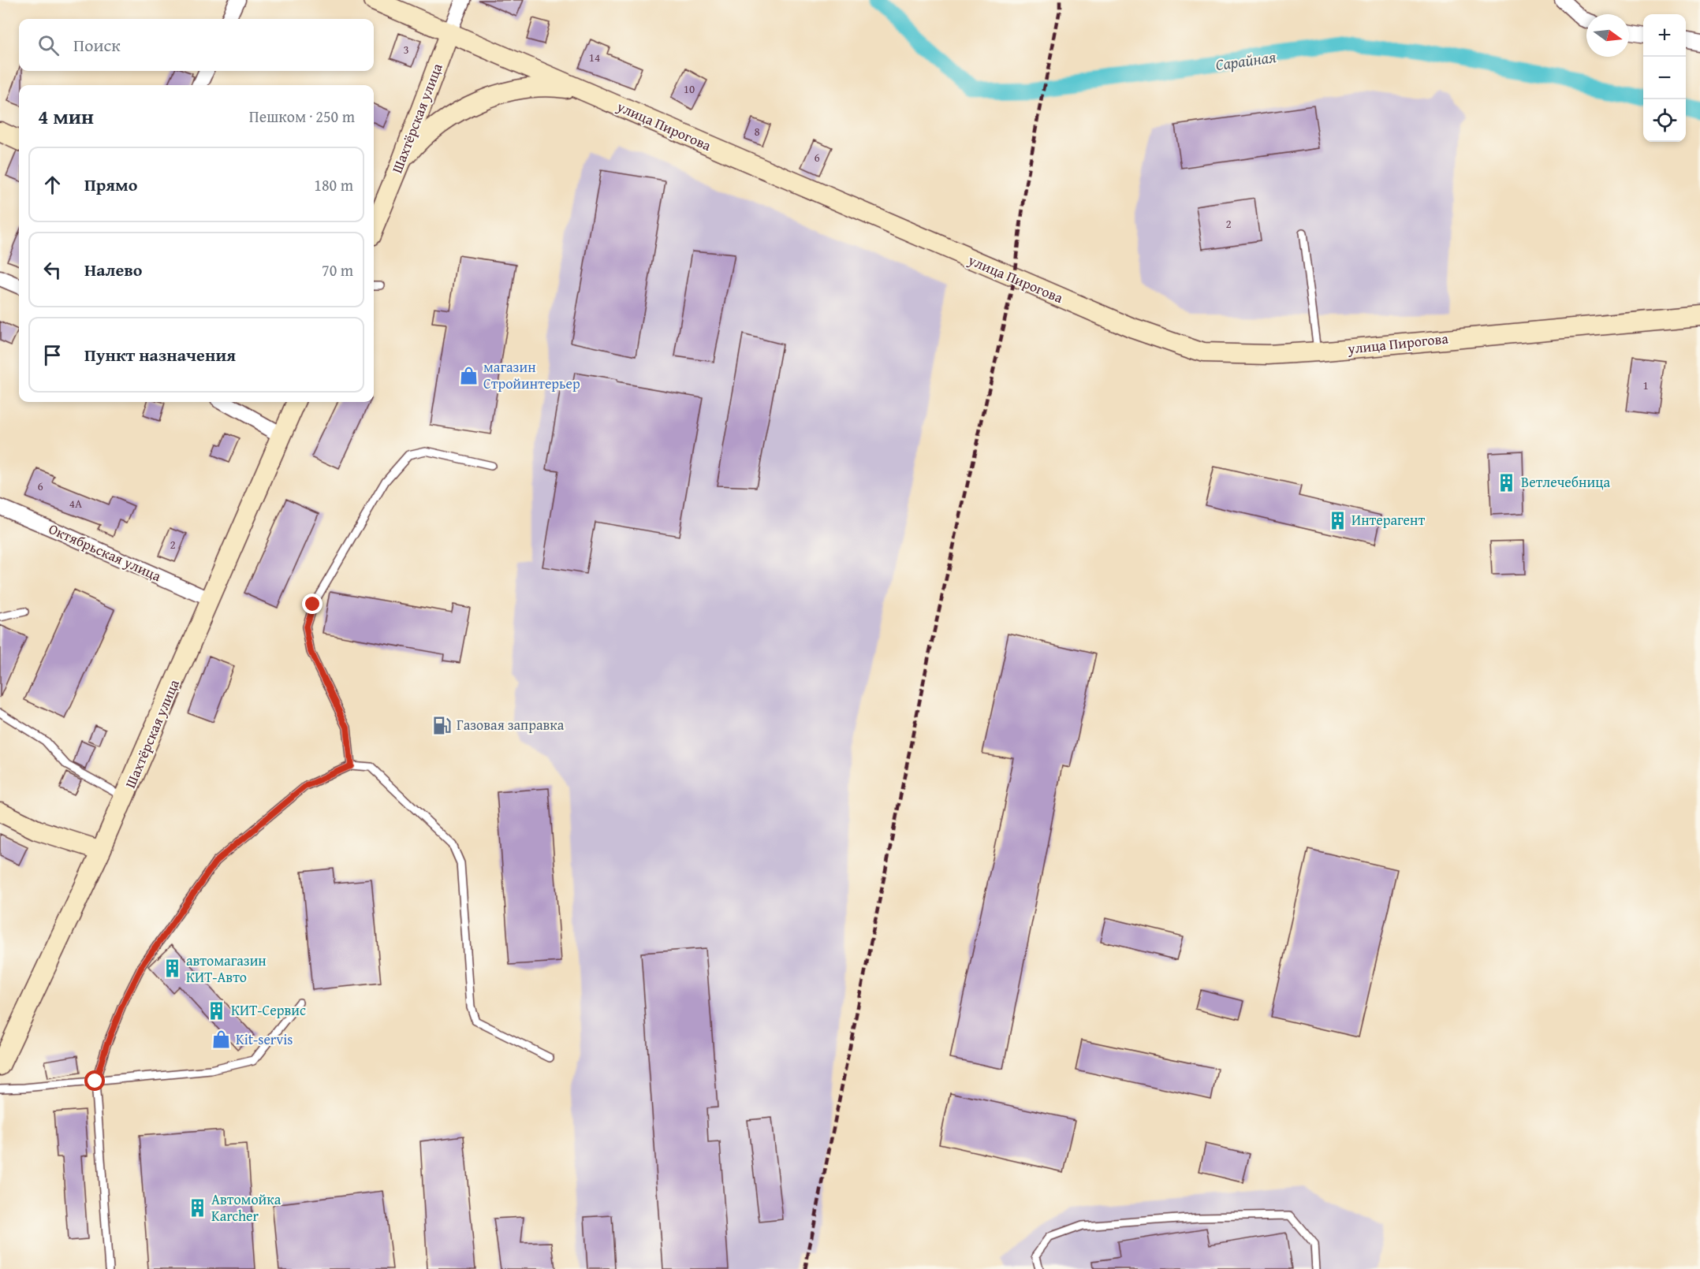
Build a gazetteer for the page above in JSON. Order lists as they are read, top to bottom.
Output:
{
  "streets": {
    "main road": ["Шахтёрская улица", "улица Пирогова"],
    "street": ["Октябрьская улица"]
  },
  "crossings": [
    ["Шахтёрская улица", "улица Пирогова"],
    ["Шахтёрская улица", "Октябрьская улица"]
  ],
  "water": ["Сарайная"],
  "places": {
    "shop": ["магазин Стройинтерьер", "Kit-servis"],
    "building": [
      "Ветлечебница",
      "Интерагент",
      "автомагазин КИТ-Авто",
      "КИТ-Сервис",
      "Автомойка Karcher"
    ],
    "fuel station": ["Газовая заправка"]
  },
  "house_numbers": [
    "3",
    "14",
    "10",
    "8",
    "6",
    "2",
    "1",
    "6",
    "4А",
    "2"
  ],
  "north": "right",
  "page": {
    "map_buttons": ["+", "−"],
    "search": "Поиск",
    "heading": ["4 мин", "Пешком · 250 m"],
    "list": [
      ["Прямо", "180 m"],
      ["Налево", "70 m"],
      "Пункт назначения"
    ]
  }
}
